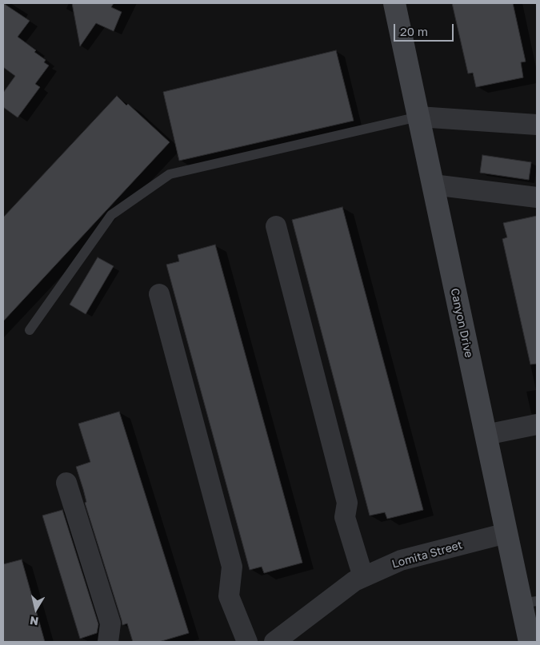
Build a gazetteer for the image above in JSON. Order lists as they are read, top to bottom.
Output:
{
  "streets": {
    "main road": ["Canyon Drive"],
    "street": ["Lomita Street"]
  },
  "crossings": [
    ["Canyon Drive", "Lomita Street"]
  ],
  "scale_bar": "20 m",
  "north": "bottom"
}
